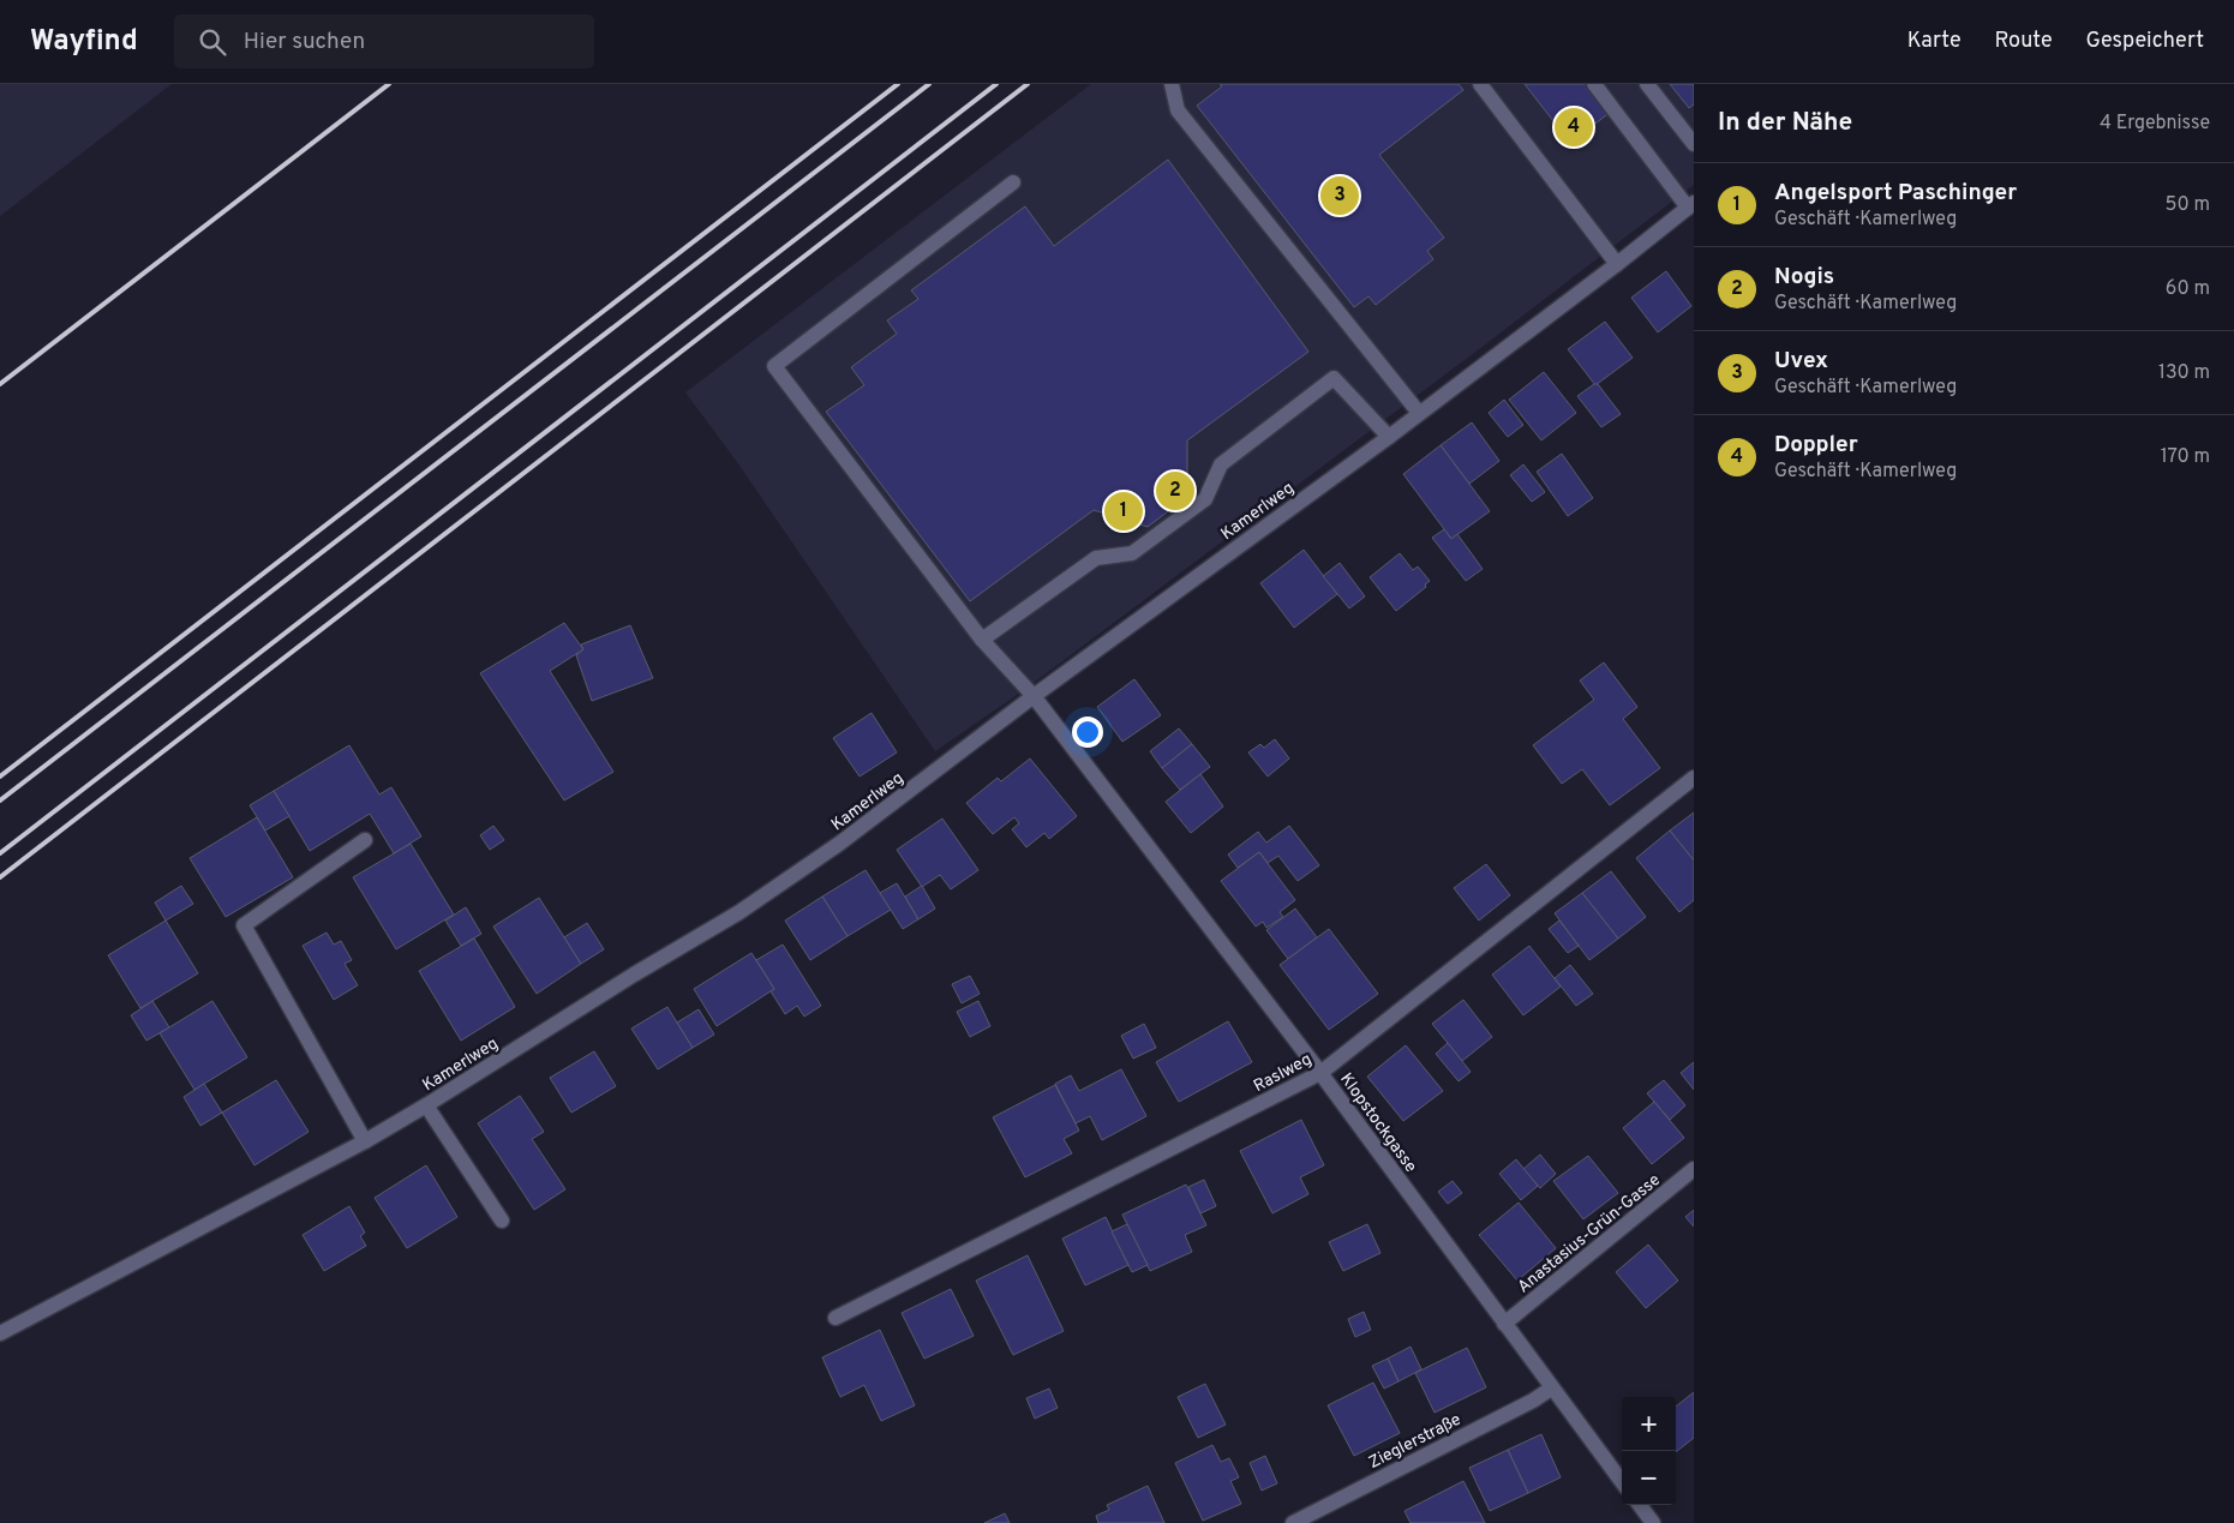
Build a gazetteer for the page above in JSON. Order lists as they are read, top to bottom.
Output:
{
  "streets": {
    "street": [
      "Kamerlweg",
      "Raslweg",
      "Klopstockgasse",
      "Anastasius-Grün-Gasse",
      "Zieglerstraße"
    ]
  },
  "crossings": [
    ["Kamerlweg", "Klopstockgasse"],
    ["Raslweg", "Klopstockgasse"],
    ["Klopstockgasse", "Anastasius-Grün-Gasse"],
    ["Klopstockgasse", "Zieglerstraße"]
  ],
  "page": {
    "header": "Wayfind",
    "search": "Hier suchen",
    "nav": ["Karte", "Route", "Gespeichert"],
    "heading": ["In der Nähe", "4 Ergebnisse"],
    "pins": [
      "4",
      "3",
      "2",
      "1"
    ],
    "list": [
      {
        "mark": "1",
        "name": "Angelsport Paschinger",
        "note": "Geschäft · Kamerlweg",
        "value": "50 m"
      },
      {
        "mark": "2",
        "name": "Nogis",
        "note": "Geschäft · Kamerlweg",
        "value": "60 m"
      },
      {
        "mark": "3",
        "name": "Uvex",
        "note": "Geschäft · Kamerlweg",
        "value": "130 m"
      },
      {
        "mark": "4",
        "name": "Doppler",
        "note": "Geschäft · Kamerlweg",
        "value": "170 m"
      }
    ],
    "map_buttons": ["+", "−"]
  }
}
